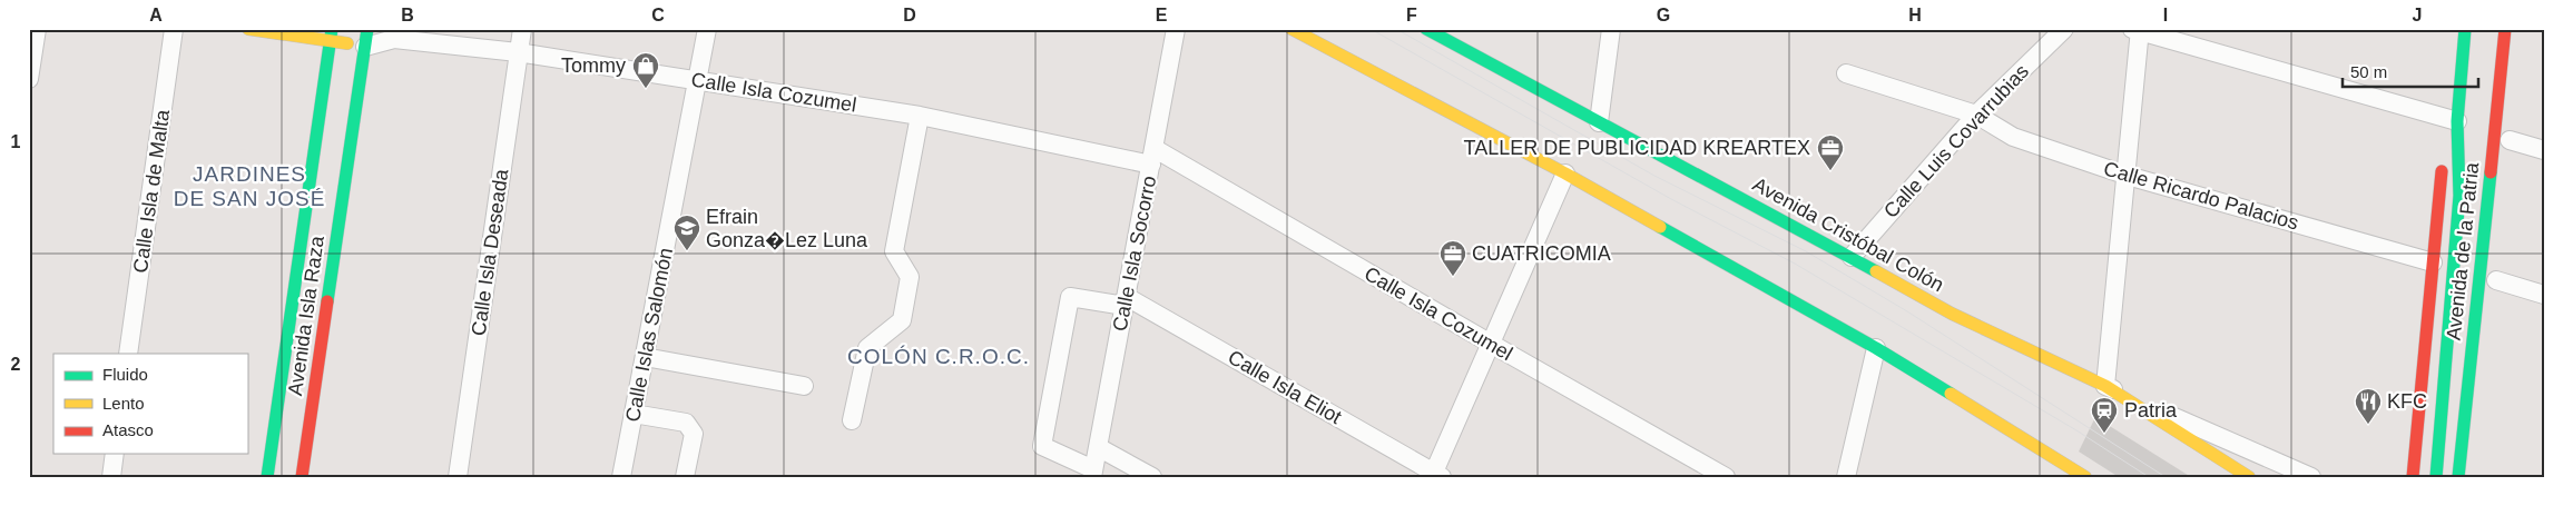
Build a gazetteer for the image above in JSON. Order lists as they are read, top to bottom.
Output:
{
  "streets": {
    "main road": [
      "Calle Isla Cozumel",
      "Avenida Cristóbal Colón",
      "Avenida de la Patria",
      "Avenida Isla Raza"
    ],
    "street": [
      "Calle Luis Covarrubias",
      "Calle Isla de Malta",
      "Calle Ricardo Palacios",
      "Calle Isla Deseada",
      "Calle Isla Socorro",
      "Calle Islas Salomón",
      "Calle Isla Eliot"
    ]
  },
  "crossings": [
    ["Calle Isla Cozumel", "Calle Isla Deseada"],
    ["Calle Isla Cozumel", "Calle Isla Socorro"],
    ["Calle Isla Cozumel", "Avenida Isla Raza"],
    ["Calle Isla Cozumel", "Calle Islas Salomón"],
    ["Calle Luis Covarrubias", "Calle Ricardo Palacios"],
    ["Calle Luis Covarrubias", "Avenida Cristóbal Colón"],
    ["Calle Isla Socorro", "Calle Isla Eliot"]
  ],
  "districts": ["JARDINES DE SAN JOSÉ", "COLÓN C.R.O.C."],
  "places": {
    "shop": ["Tommy"],
    "office": ["TALLER DE PUBLICIDAD KREARTEX", "CUATRICOMIA"],
    "school or university": ["Efrain Gonza�Lez Luna"],
    "restaurant": ["KFC"],
    "station": ["Patria"]
  },
  "legend": ["Fluido", "Lento", "Atasco"],
  "scale_bar": "50 m",
  "grid": {
    "columns": [
      "A",
      "B",
      "C",
      "D",
      "E",
      "F",
      "G",
      "H",
      "I",
      "J"
    ],
    "rows": ["1", "2"]
  }
}
